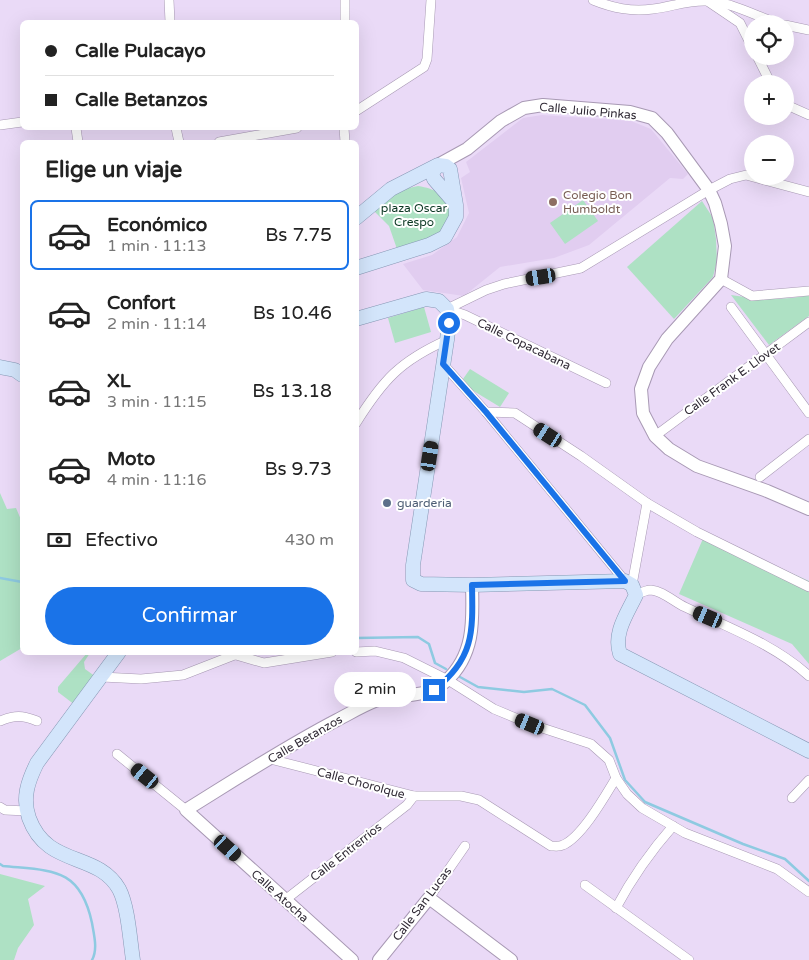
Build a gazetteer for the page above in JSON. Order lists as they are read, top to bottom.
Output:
{
  "streets": {
    "main road": ["Calle Copacabana"],
    "street": [
      "Calle Julio Pinkas",
      "Calle Frank E. Llovet",
      "Calle Betanzos",
      "Calle Chorolque",
      "Calle Entrerríos",
      "Calle Atocha",
      "Calle San Lucas"
    ]
  },
  "crossings": [
    ["Calle Betanzos", "Calle Chorolque"],
    ["Calle Betanzos", "Calle Atocha"],
    ["Calle Chorolque", "Calle Entrerríos"],
    ["Calle Entrerríos", "Calle Atocha"]
  ],
  "parks": ["plaza Oscar Crespo"],
  "places": ["Colegio Bon Humboldt", "guarderia"],
  "page": {
    "map_buttons": ["+", "−"],
    "banner": ["Calle Pulacayo", "Calle Betanzos"],
    "heading": "Elige un viaje",
    "list": [
      {
        "name": "Económico",
        "note": "1 min · 11:13",
        "value": "Bs 7.75"
      },
      {
        "name": "Confort",
        "note": "2 min · 11:14",
        "value": "Bs 10.46"
      },
      {
        "name": "XL",
        "note": "3 min · 11:15",
        "value": "Bs 13.18"
      },
      {
        "name": "Moto",
        "note": "4 min · 11:16",
        "value": "Bs 9.73"
      }
    ],
    "pay": ["Efectivo", "430 m"],
    "buttons": "Confirmar",
    "bubble": "2 min"
  }
}
